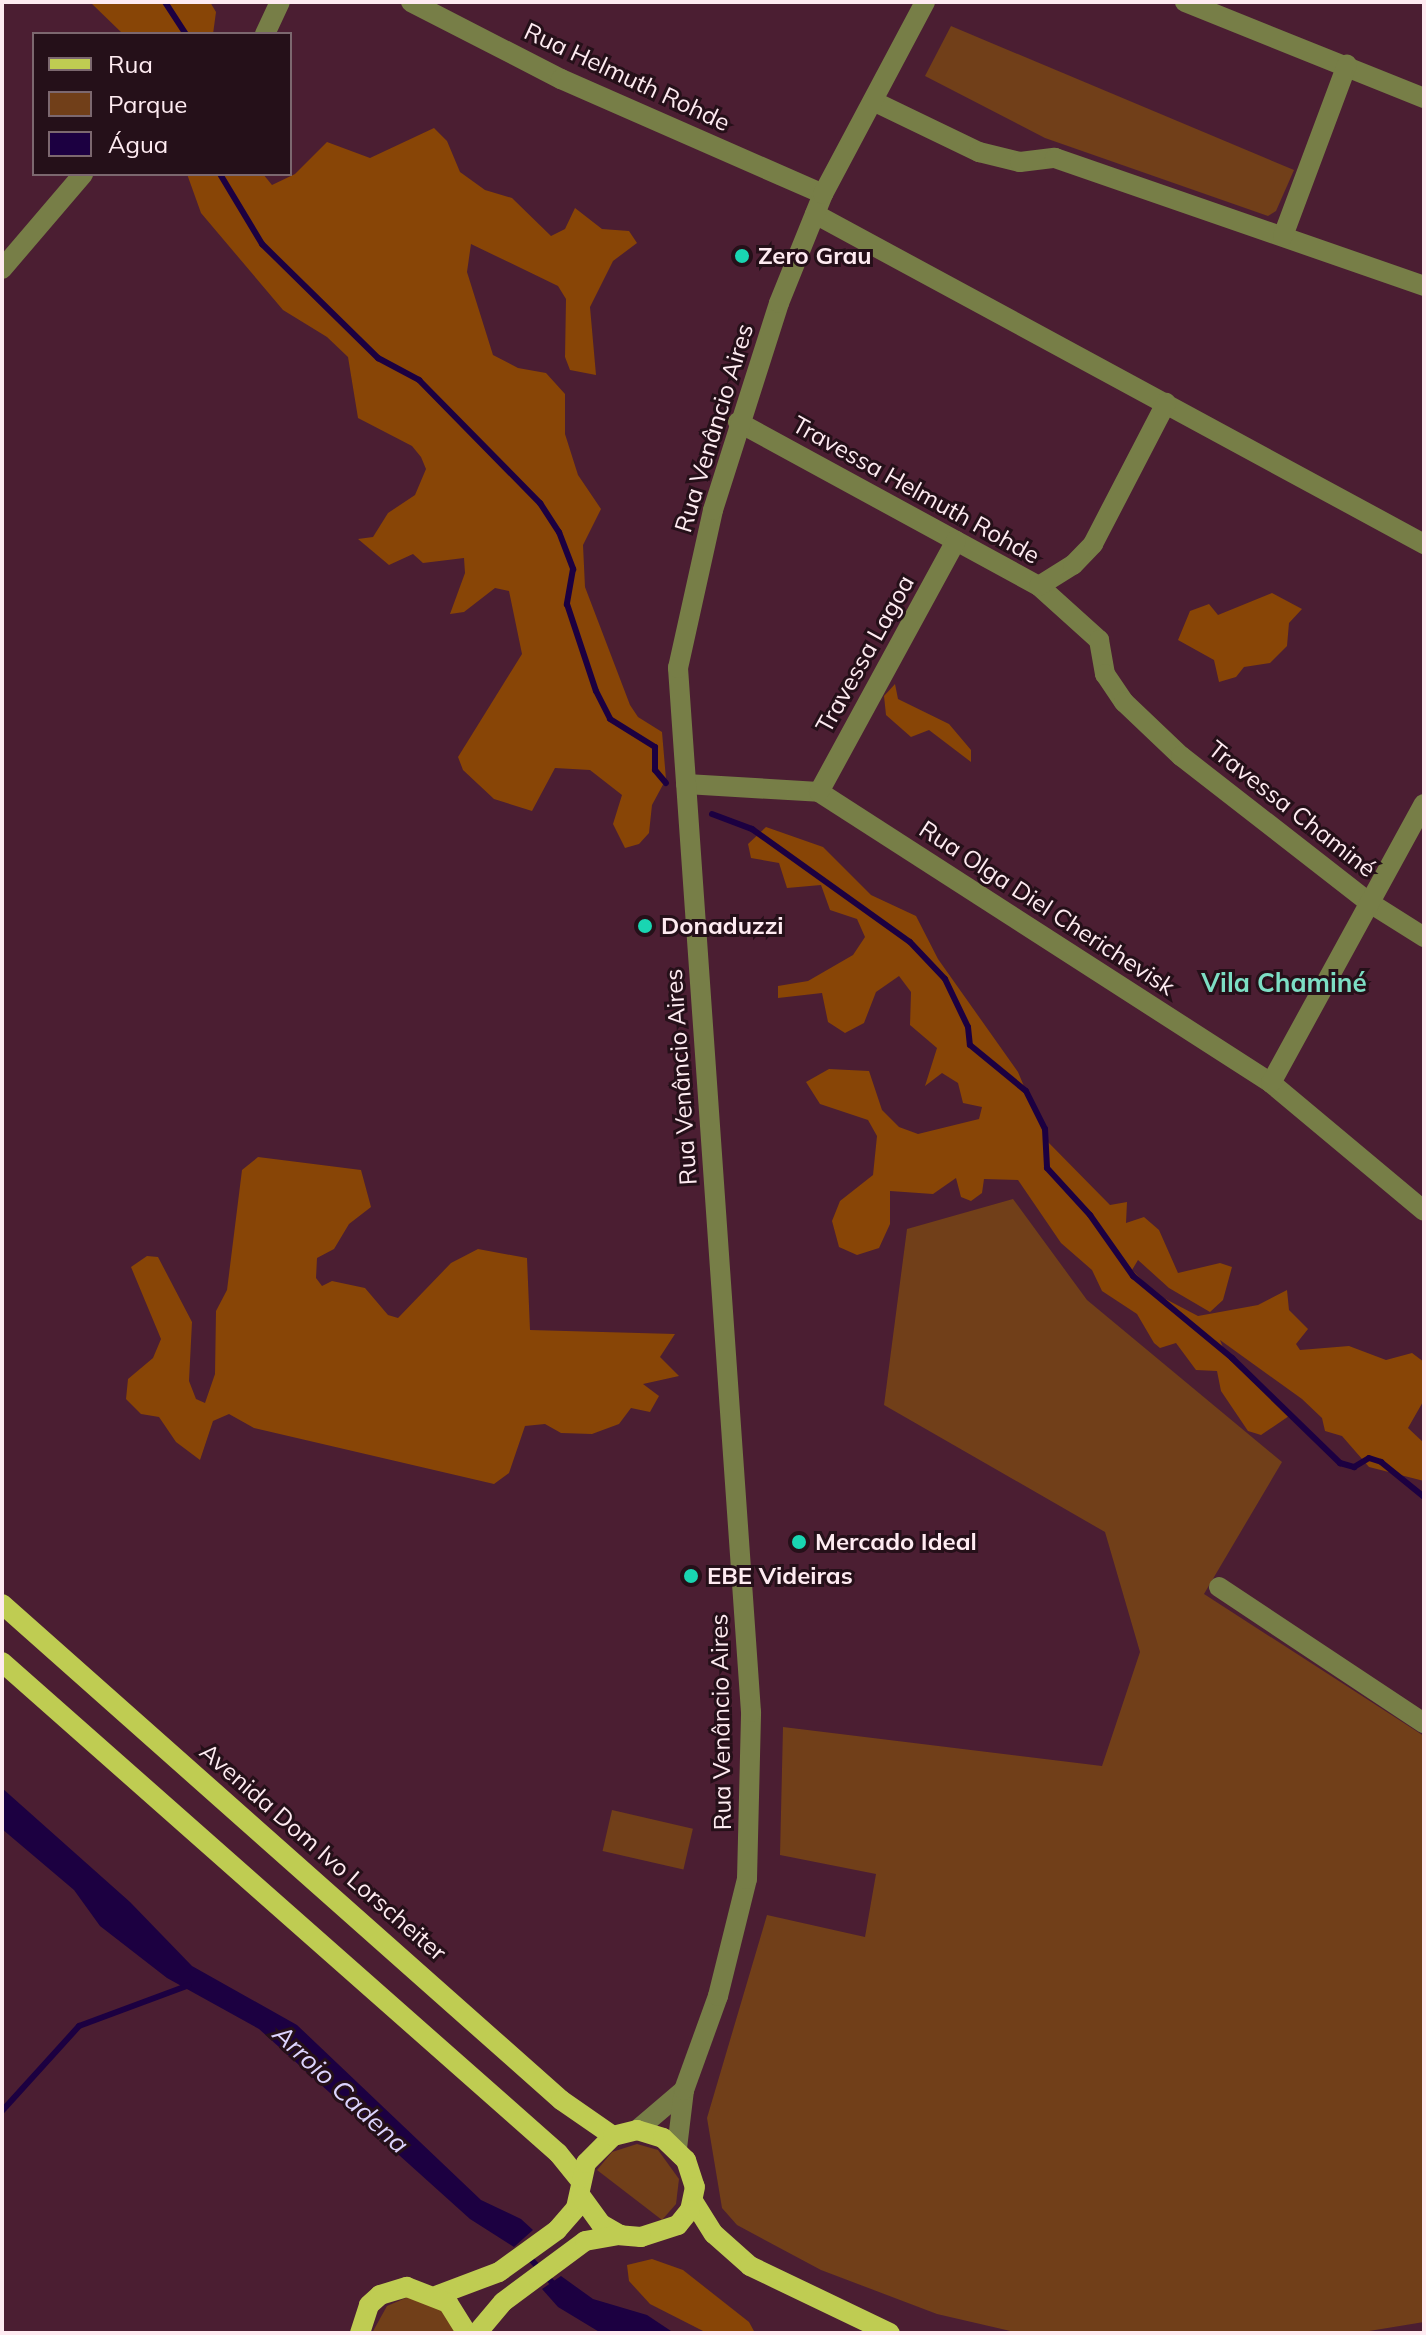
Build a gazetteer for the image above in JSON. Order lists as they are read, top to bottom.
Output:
{
  "streets": {
    "main road": ["Avenida Dom Ivo Lorscheiter"],
    "street": [
      "Rua Helmuth Rohde",
      "Rua Venâncio Aires",
      "Travessa Helmuth Rohde",
      "Travessa Lagoa",
      "Travessa Chaminé",
      "Rua Olga Diel Cherichevisk"
    ]
  },
  "crossings": [
    ["Rua Helmuth Rohde", "Rua Venâncio Aires"],
    ["Rua Venâncio Aires", "Travessa Helmuth Rohde"],
    ["Rua Venâncio Aires", "Rua Olga Diel Cherichevisk"],
    ["Rua Venâncio Aires", "Avenida Dom Ivo Lorscheiter"],
    ["Travessa Helmuth Rohde", "Travessa Lagoa"],
    ["Travessa Helmuth Rohde", "Travessa Chaminé"],
    ["Travessa Lagoa", "Rua Olga Diel Cherichevisk"],
    ["Travessa Chaminé", "Rua Olga Diel Cherichevisk"]
  ],
  "districts": ["Vila Chaminé"],
  "water": ["Arroio Cadena"],
  "places": [
    "Zero Grau",
    "Donaduzzi",
    "Mercado Ideal",
    "EBE Videiras"
  ],
  "legend": ["Rua", "Parque", "Água"]
}
